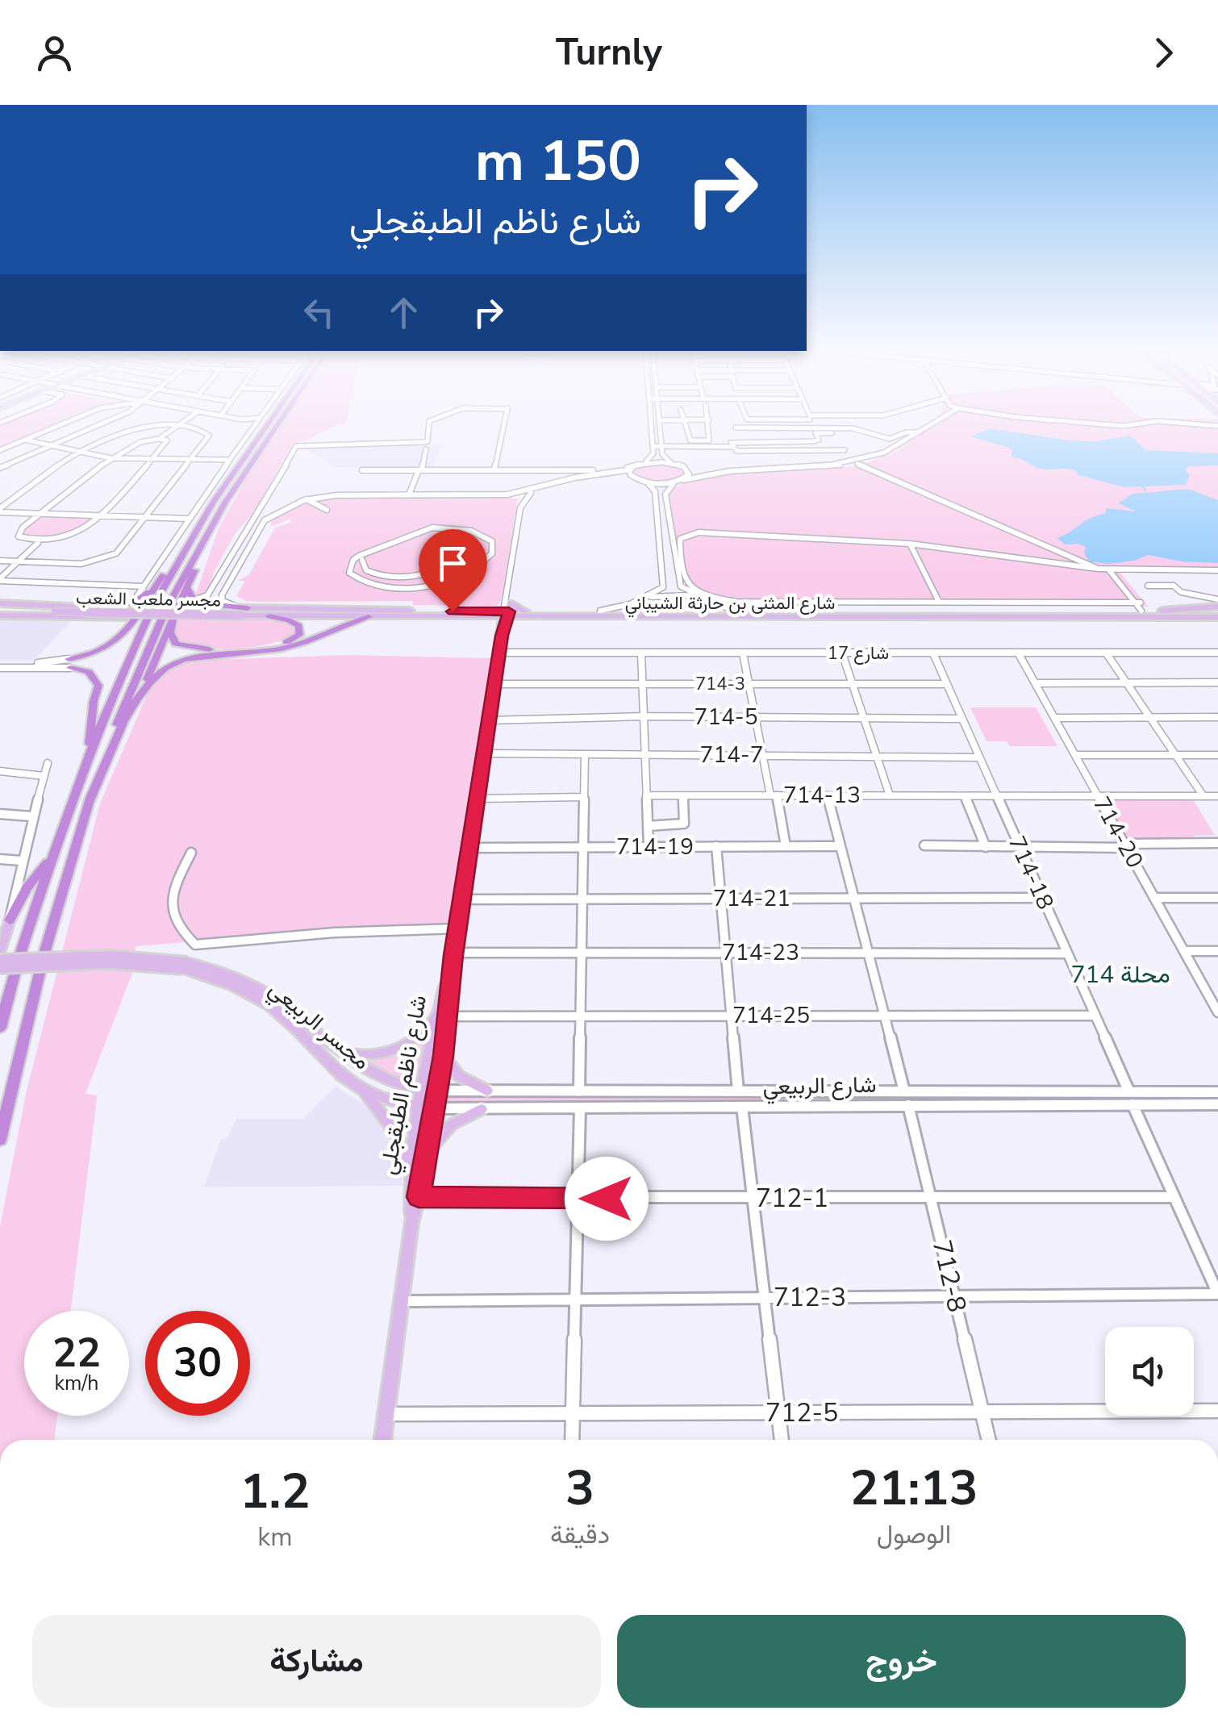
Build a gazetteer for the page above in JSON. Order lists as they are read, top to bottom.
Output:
{
  "streets": {
    "main road": [
      "مجسر ملعب الشعب",
      "شارع المثنى بن حارثة الشيباني",
      "مجسر الربيعي",
      "شارع ناظم الطبقجلي"
    ],
    "street": [
      "شارع 17",
      "714-3",
      "714-5",
      "714-7",
      "714-13",
      "714-20",
      "714-19",
      "714-18",
      "714-21",
      "714-23",
      "714-25",
      "شارع الربيعي",
      "712-1",
      "712-8",
      "712-3",
      "712-5"
    ]
  },
  "crossings": [
    ["مجسر ملعب الشعب", "شارع المثنى بن حارثة الشيباني"],
    ["شارع المثنى بن حارثة الشيباني", "شارع ناظم الطبقجلي"],
    ["شارع 17", "714-20"],
    ["شارع 17", "714-18"],
    ["شارع 17", "شارع ناظم الطبقجلي"],
    ["714-3", "714-18"],
    ["714-3", "شارع ناظم الطبقجلي"],
    ["714-5", "714-18"],
    ["714-5", "شارع ناظم الطبقجلي"],
    ["714-7", "714-18"],
    ["714-7", "شارع ناظم الطبقجلي"],
    ["714-13", "714-20"],
    ["714-13", "714-18"],
    ["714-19", "شارع ناظم الطبقجلي"],
    ["714-18", "714-21"],
    ["714-18", "714-23"],
    ["714-18", "714-25"],
    ["714-18", "شارع الربيعي"],
    ["714-21", "شارع ناظم الطبقجلي"],
    ["714-23", "شارع ناظم الطبقجلي"],
    ["714-25", "شارع ناظم الطبقجلي"],
    ["مجسر الربيعي", "شارع ناظم الطبقجلي"],
    ["مجسر الربيعي", "شارع الربيعي"],
    ["شارع ناظم الطبقجلي", "شارع الربيعي"],
    ["شارع ناظم الطبقجلي", "712-1"],
    ["شارع ناظم الطبقجلي", "712-3"],
    ["شارع ناظم الطبقجلي", "712-5"],
    ["شارع الربيعي", "712-8"],
    ["712-1", "712-8"],
    ["712-8", "712-3"],
    ["712-8", "712-5"]
  ],
  "districts": ["محلة 714"],
  "page": {
    "header": "Turnly",
    "turn": ["150 m", "شارع ناظم الطبقجلي"],
    "speed": "22 km/h",
    "limit": "30",
    "eta": [
      "21:13",
      "الوصول",
      "3",
      "دقيقة",
      "1.2",
      "km"
    ],
    "buttons": ["خروج", "مشاركة"]
  }
}
